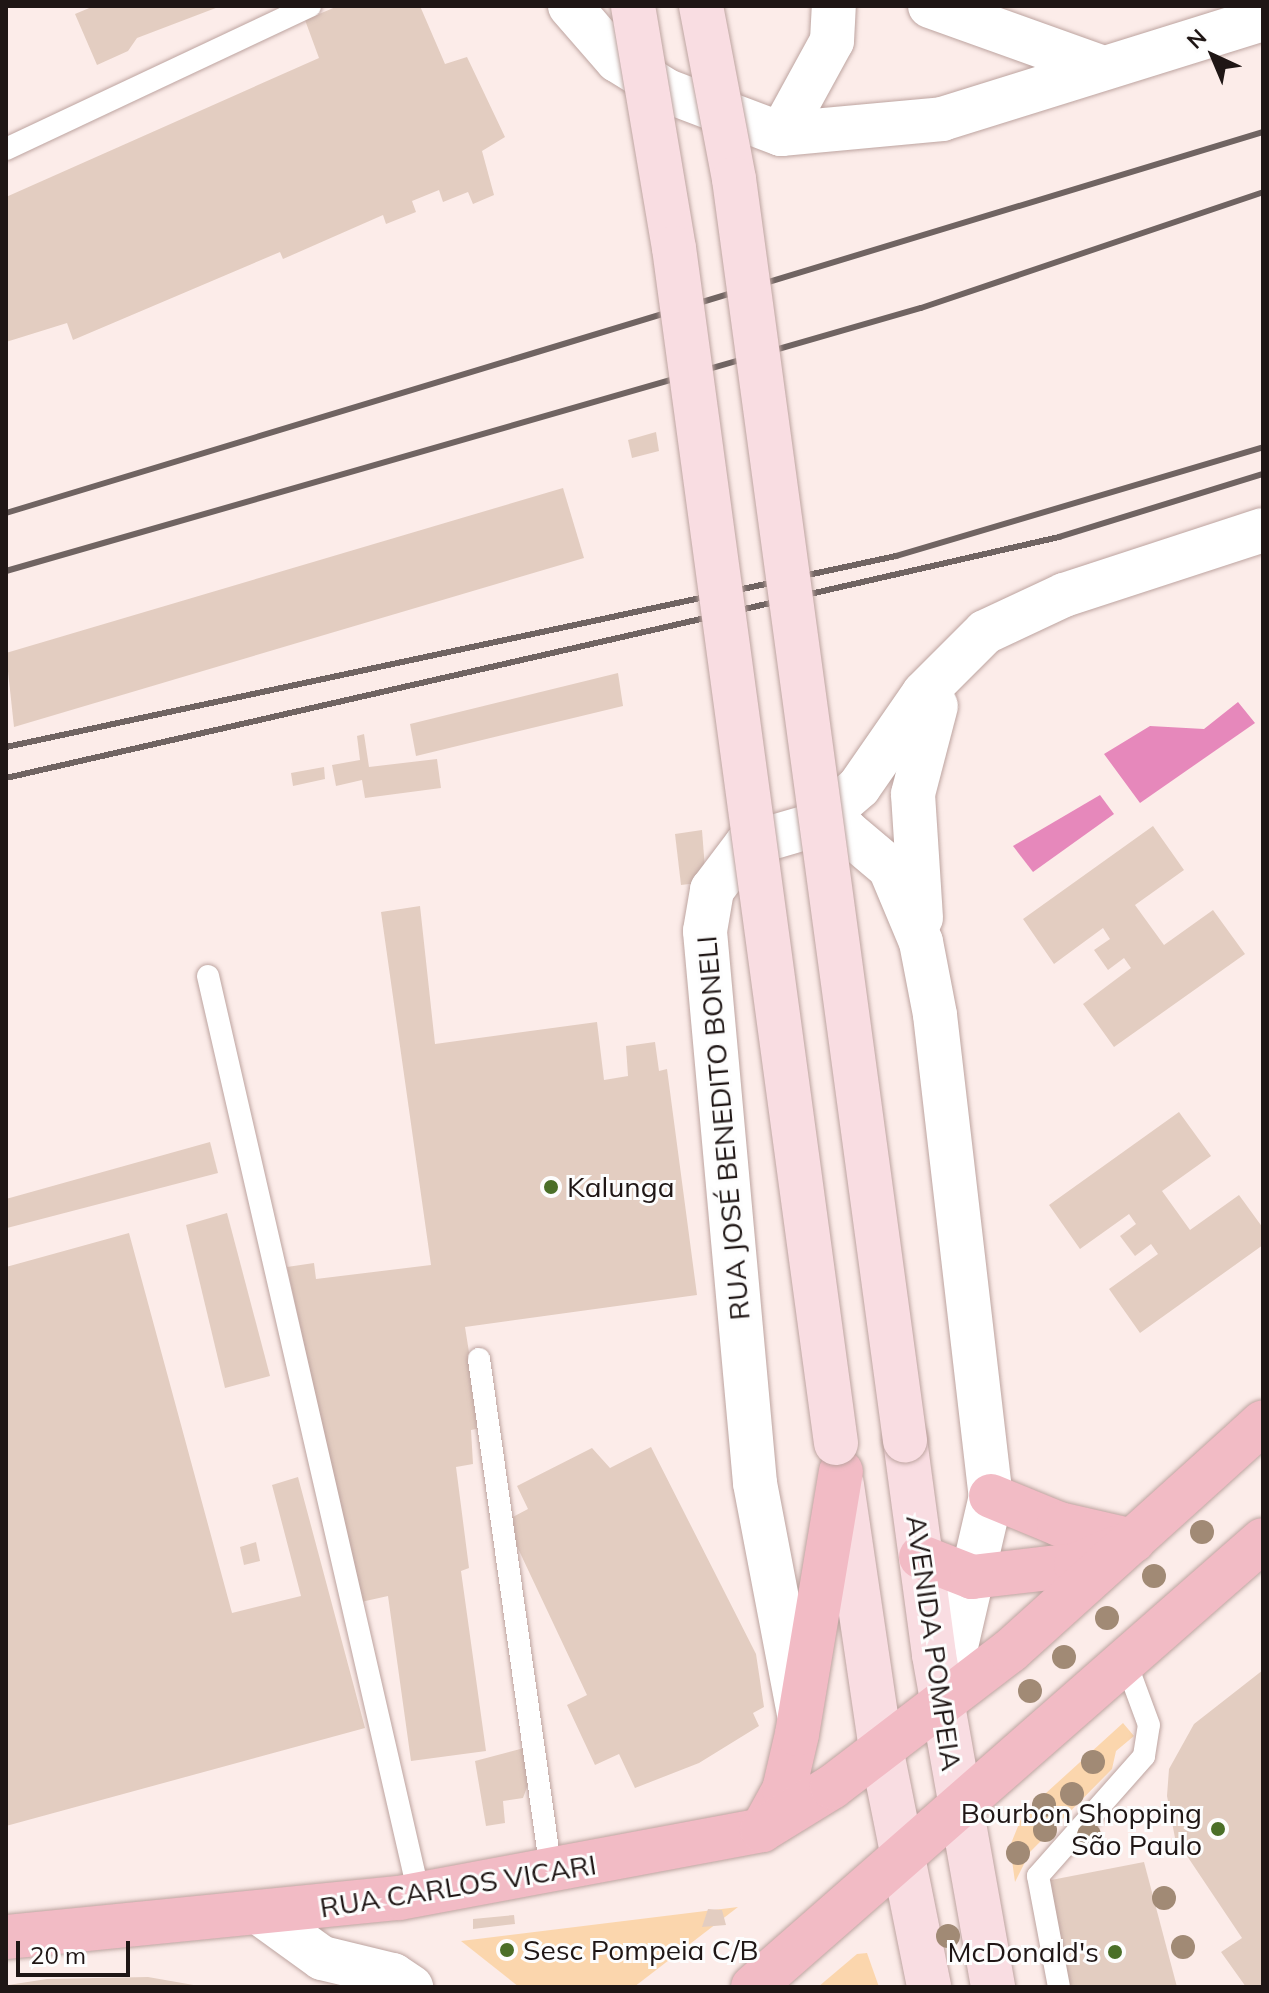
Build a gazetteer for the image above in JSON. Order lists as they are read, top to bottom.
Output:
{
  "streets": {
    "main road": ["AVENIDA POMPEIA", "RUA CARLOS VICARI"],
    "street": ["RUA JOSÉ BENEDITO BONELI"]
  },
  "crossings": [
    ["AVENIDA POMPEIA", "RUA CARLOS VICARI"]
  ],
  "places": [
    "Kalunga",
    "Bourbon Shopping São Paulo",
    "Sesc Pompeia C/B",
    "McDonald's"
  ],
  "scale_bar": "20 m",
  "north": "top left"
}
